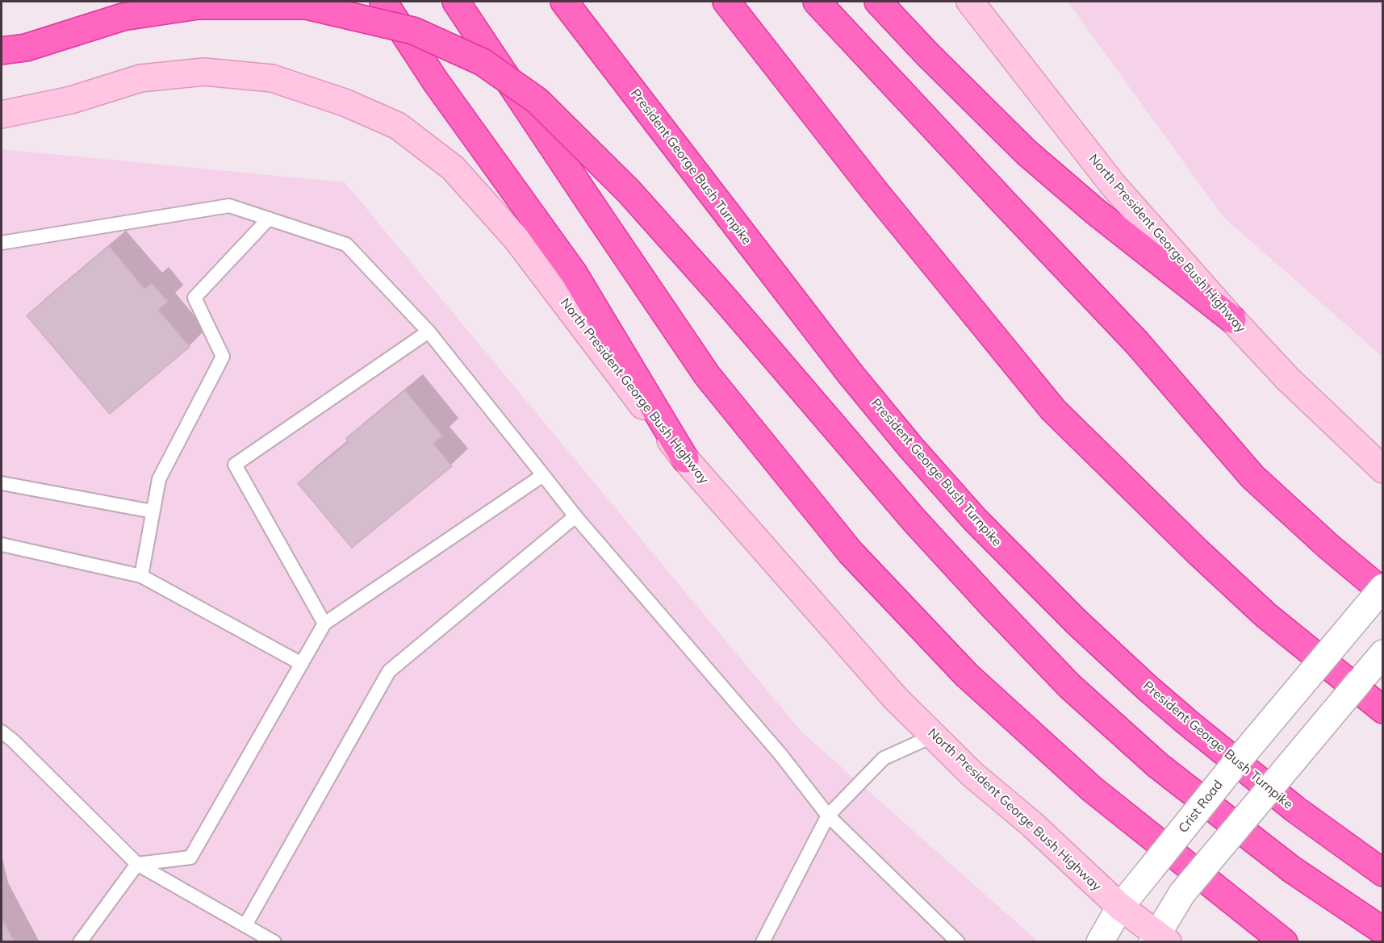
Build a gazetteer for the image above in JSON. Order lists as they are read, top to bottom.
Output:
{
  "streets": {
    "highway": ["President George Bush Turnpike"],
    "main road": ["North President George Bush Highway"],
    "street": ["Crist Road"]
  },
  "crossings": [
    ["North President George Bush Highway", "Crist Road"]
  ]
}
